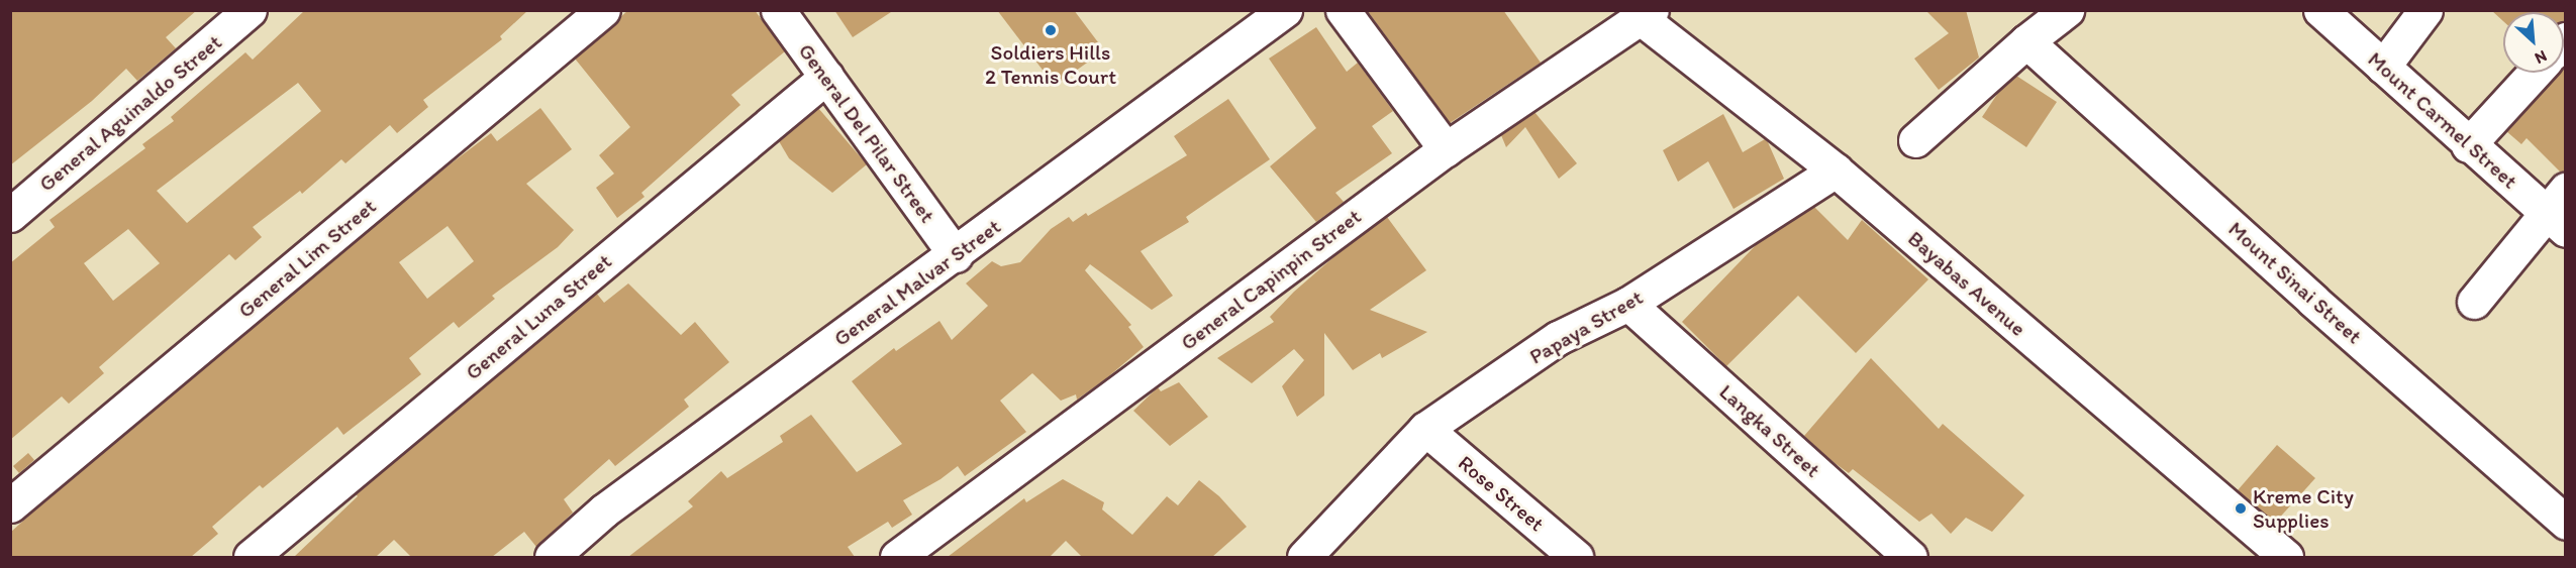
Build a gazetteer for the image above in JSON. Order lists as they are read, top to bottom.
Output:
{
  "streets": {
    "street": [
      "General Aguinaldo Street",
      "Mount Carmel Street",
      "General Del Pilar Street",
      "General Lim Street",
      "General Capinpin Street",
      "General Malvar Street",
      "Mount Sinai Street",
      "Bayabas Avenue",
      "General Luna Street",
      "Papaya Street",
      "Langka Street",
      "Rose Street"
    ]
  },
  "crossings": [
    ["General Del Pilar Street", "General Malvar Street"],
    ["General Del Pilar Street", "General Luna Street"],
    ["General Capinpin Street", "Bayabas Avenue"],
    ["Bayabas Avenue", "Papaya Street"],
    ["Papaya Street", "Langka Street"],
    ["Papaya Street", "Rose Street"]
  ],
  "places": ["Soldiers Hills 2 Tennis Court", "Kreme City Supplies"],
  "north": "bottom right"
}
